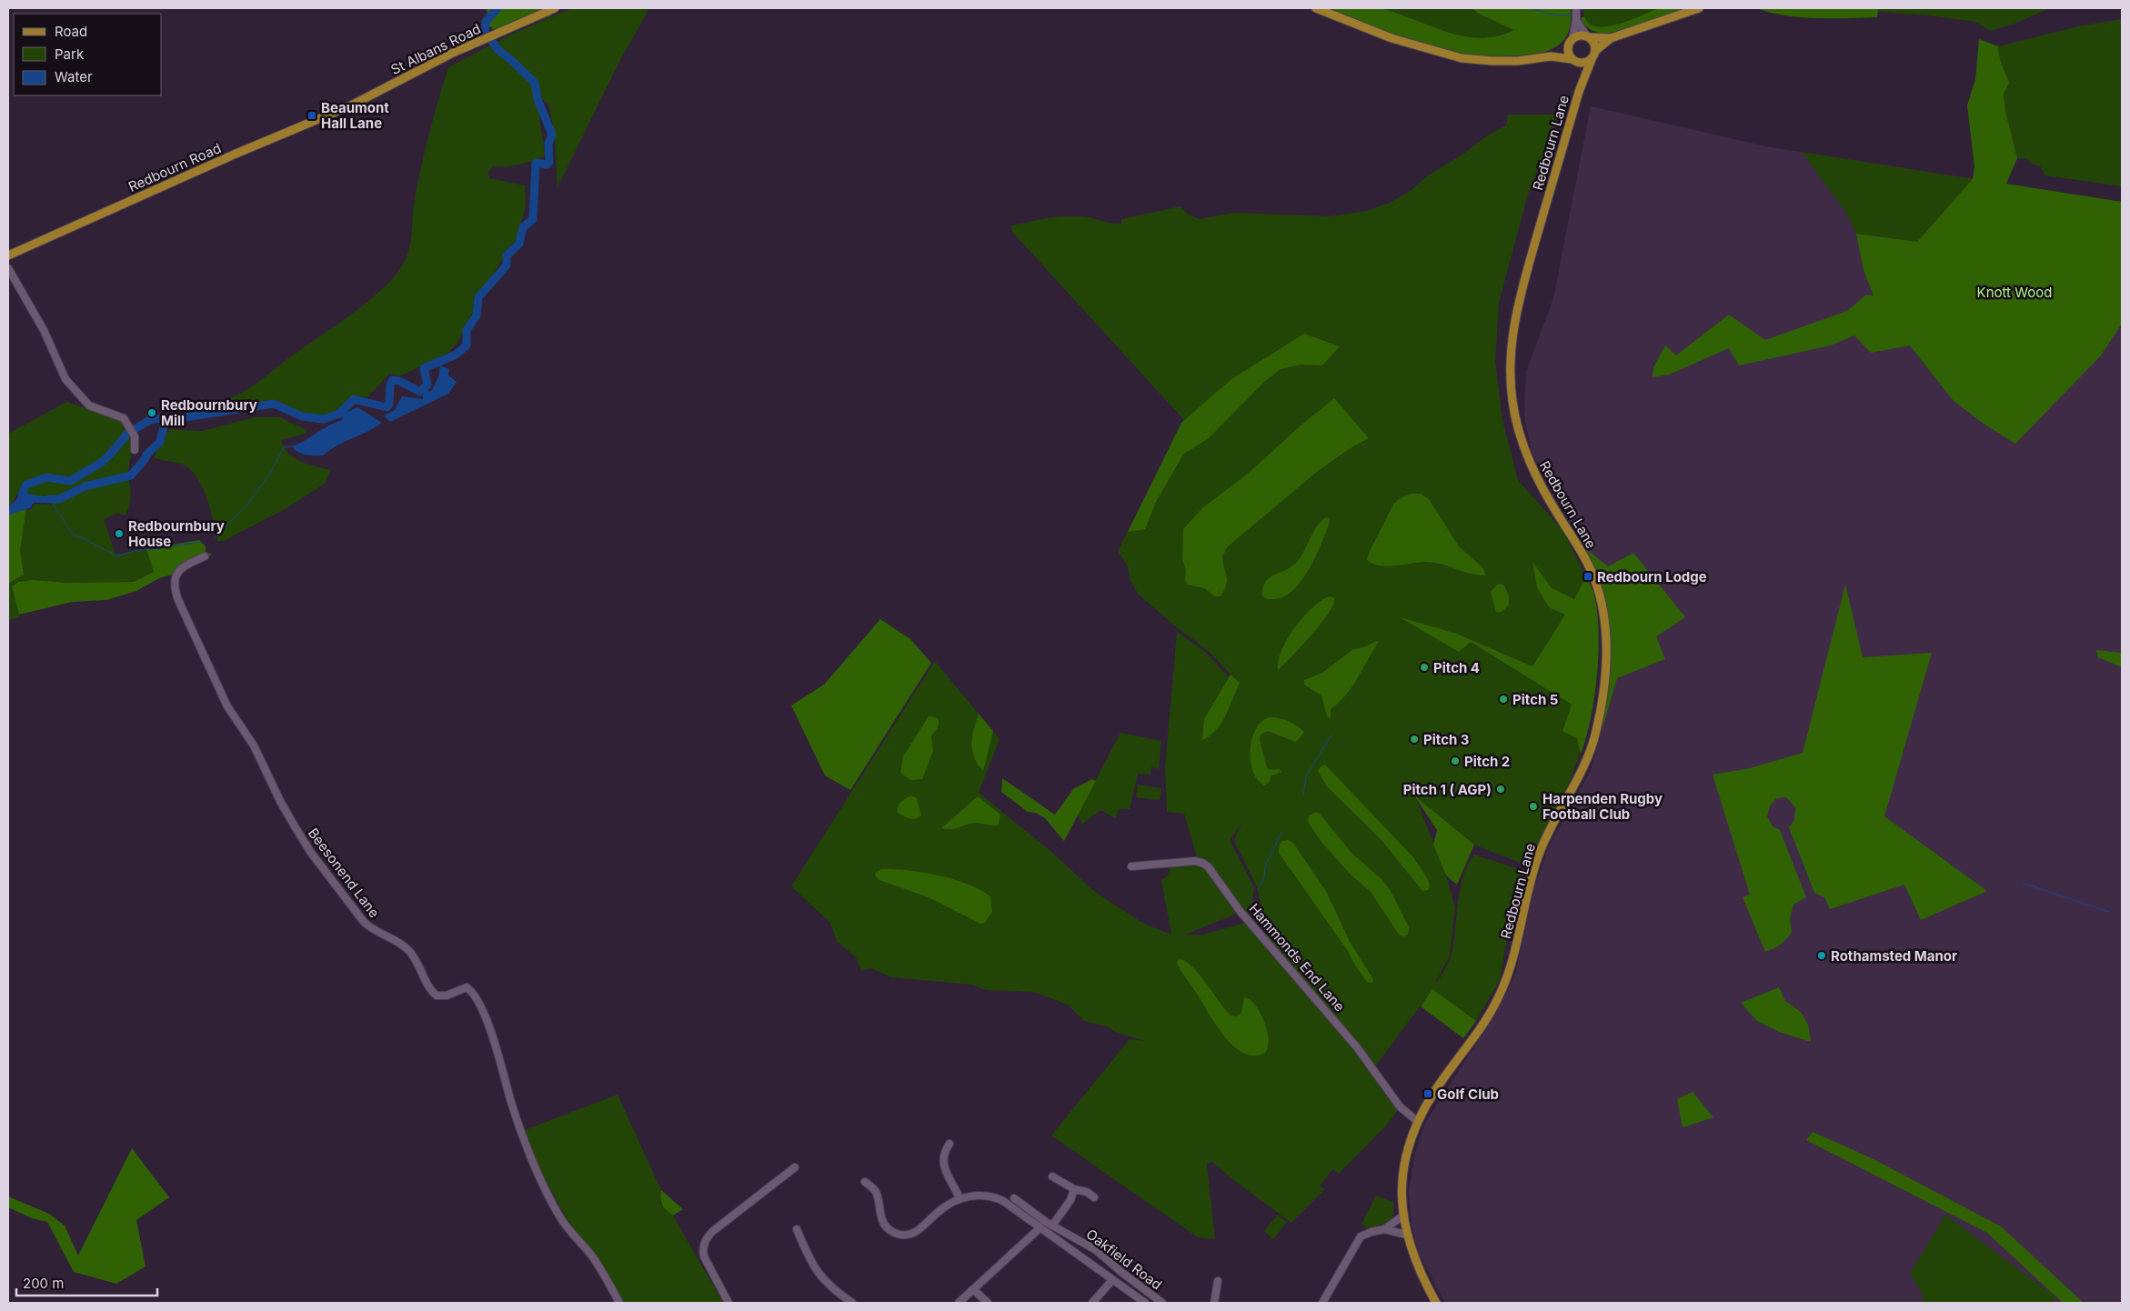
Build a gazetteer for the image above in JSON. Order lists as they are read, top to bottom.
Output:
{
  "streets": {
    "main road": ["St Albans Road", "Redbourn Lane", "Redbourn Road"],
    "street": ["Beesonend Lane", "Hammonds End Lane", "Oakfield Road"]
  },
  "crossings": [
    ["St Albans Road", "Redbourn Road"],
    ["Redbourn Lane", "Hammonds End Lane"]
  ],
  "parks": ["Knott Wood"],
  "places": {
    "transit": ["Beaumont Hall Lane", "Redbourn Lodge", "Golf Club"],
    "other": [
      "Redbournbury Mill",
      "Redbournbury House",
      "Pitch 4",
      "Pitch 5",
      "Pitch 3",
      "Pitch 2",
      "Pitch 1 ( AGP)",
      "Harpenden Rugby Football Club",
      "Rothamsted Manor"
    ]
  },
  "legend": ["Road", "Park", "Water"],
  "scale_bar": "200 m"
}
